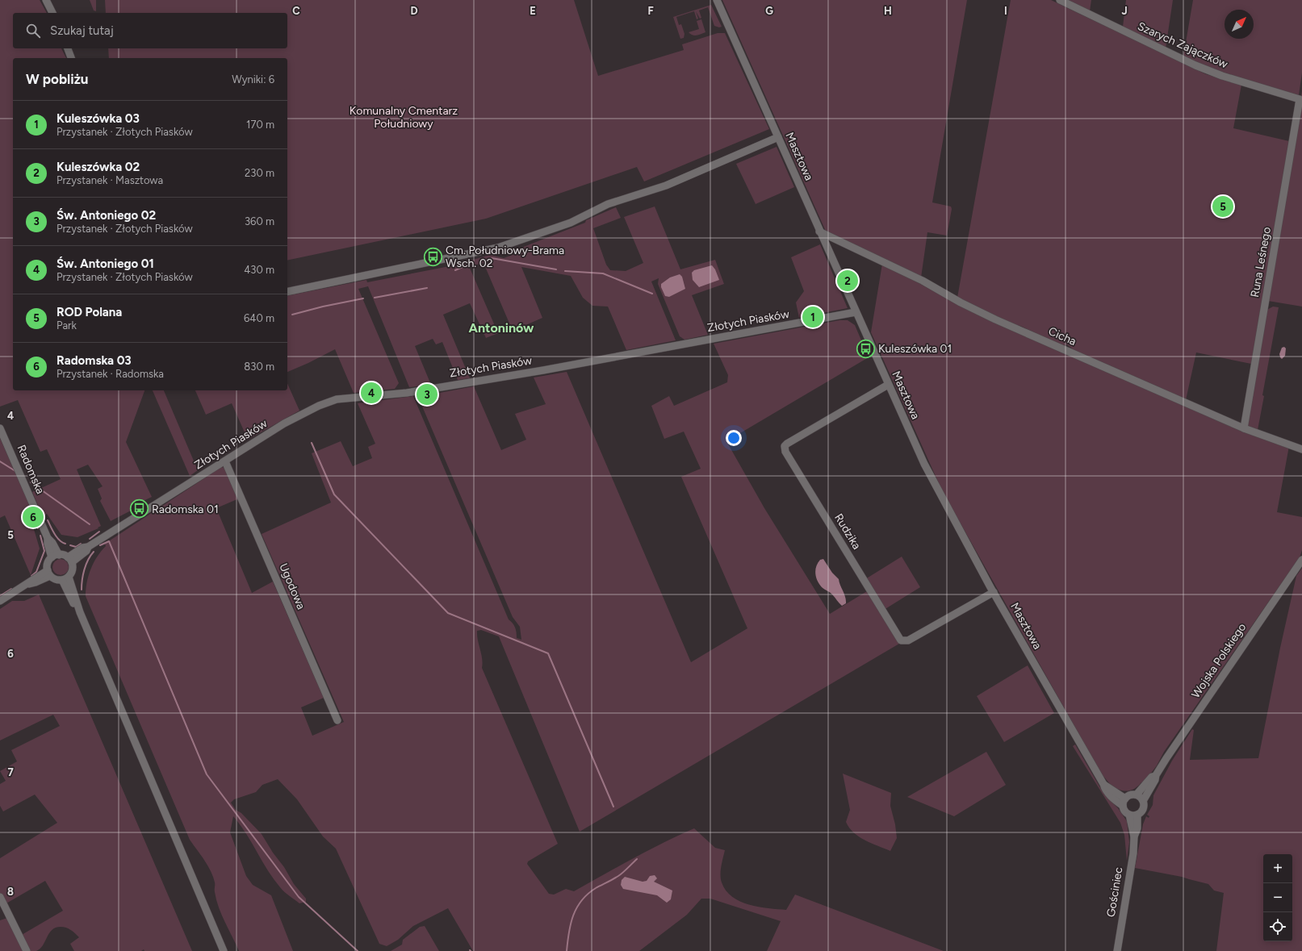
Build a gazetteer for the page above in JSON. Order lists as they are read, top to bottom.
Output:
{
  "streets": {
    "street": [
      "Szarych Zajączków",
      "Masztowa",
      "Runa Leśnego",
      "Złotych Piasków",
      "Cicha",
      "Radomska",
      "Rudzika",
      "Ugodowa",
      "Wojska Polskiego",
      "Gościniec"
    ]
  },
  "crossings": [
    ["Szarych Zajączków", "Runa Leśnego"],
    ["Masztowa", "Złotych Piasków"],
    ["Masztowa", "Cicha"],
    ["Masztowa", "Rudzika"],
    ["Masztowa", "Wojska Polskiego"],
    ["Masztowa", "Gościniec"],
    ["Runa Leśnego", "Cicha"],
    ["Złotych Piasków", "Radomska"],
    ["Złotych Piasków", "Ugodowa"],
    ["Wojska Polskiego", "Gościniec"]
  ],
  "districts": ["Antoninów"],
  "parks": ["Komunalny Cmentarz Południowy"],
  "places": {
    "bus stop": ["Cm. Południowy-Brama Wsch. 02", "Kuleszówka 01", "Radomska 01"]
  },
  "north": "top right",
  "page": {
    "search": "Szukaj tutaj",
    "heading": ["W pobliżu", "Wyniki: 6"],
    "list": [
      {
        "mark": "1",
        "name": "Kuleszówka 03",
        "note": "Przystanek · Złotych Piasków",
        "value": "170 m"
      },
      {
        "mark": "2",
        "name": "Kuleszówka 02",
        "note": "Przystanek · Masztowa",
        "value": "230 m"
      },
      {
        "mark": "3",
        "name": "Św. Antoniego 02",
        "note": "Przystanek · Złotych Piasków",
        "value": "360 m"
      },
      {
        "mark": "4",
        "name": "Św. Antoniego 01",
        "note": "Przystanek · Złotych Piasków",
        "value": "430 m"
      },
      {
        "mark": "5",
        "name": "ROD Polana",
        "note": "Park",
        "value": "640 m"
      },
      {
        "mark": "6",
        "name": "Radomska 03",
        "note": "Przystanek · Radomska",
        "value": "830 m"
      }
    ],
    "pins": [
      "5",
      "2",
      "1",
      "4",
      "3",
      "6"
    ],
    "map_buttons": ["+", "−"]
  },
  "grid": {
    "columns": [
      "C",
      "D",
      "E",
      "F",
      "G",
      "H",
      "I",
      "J"
    ],
    "rows": [
      "4",
      "5",
      "6",
      "7",
      "8"
    ]
  }
}
